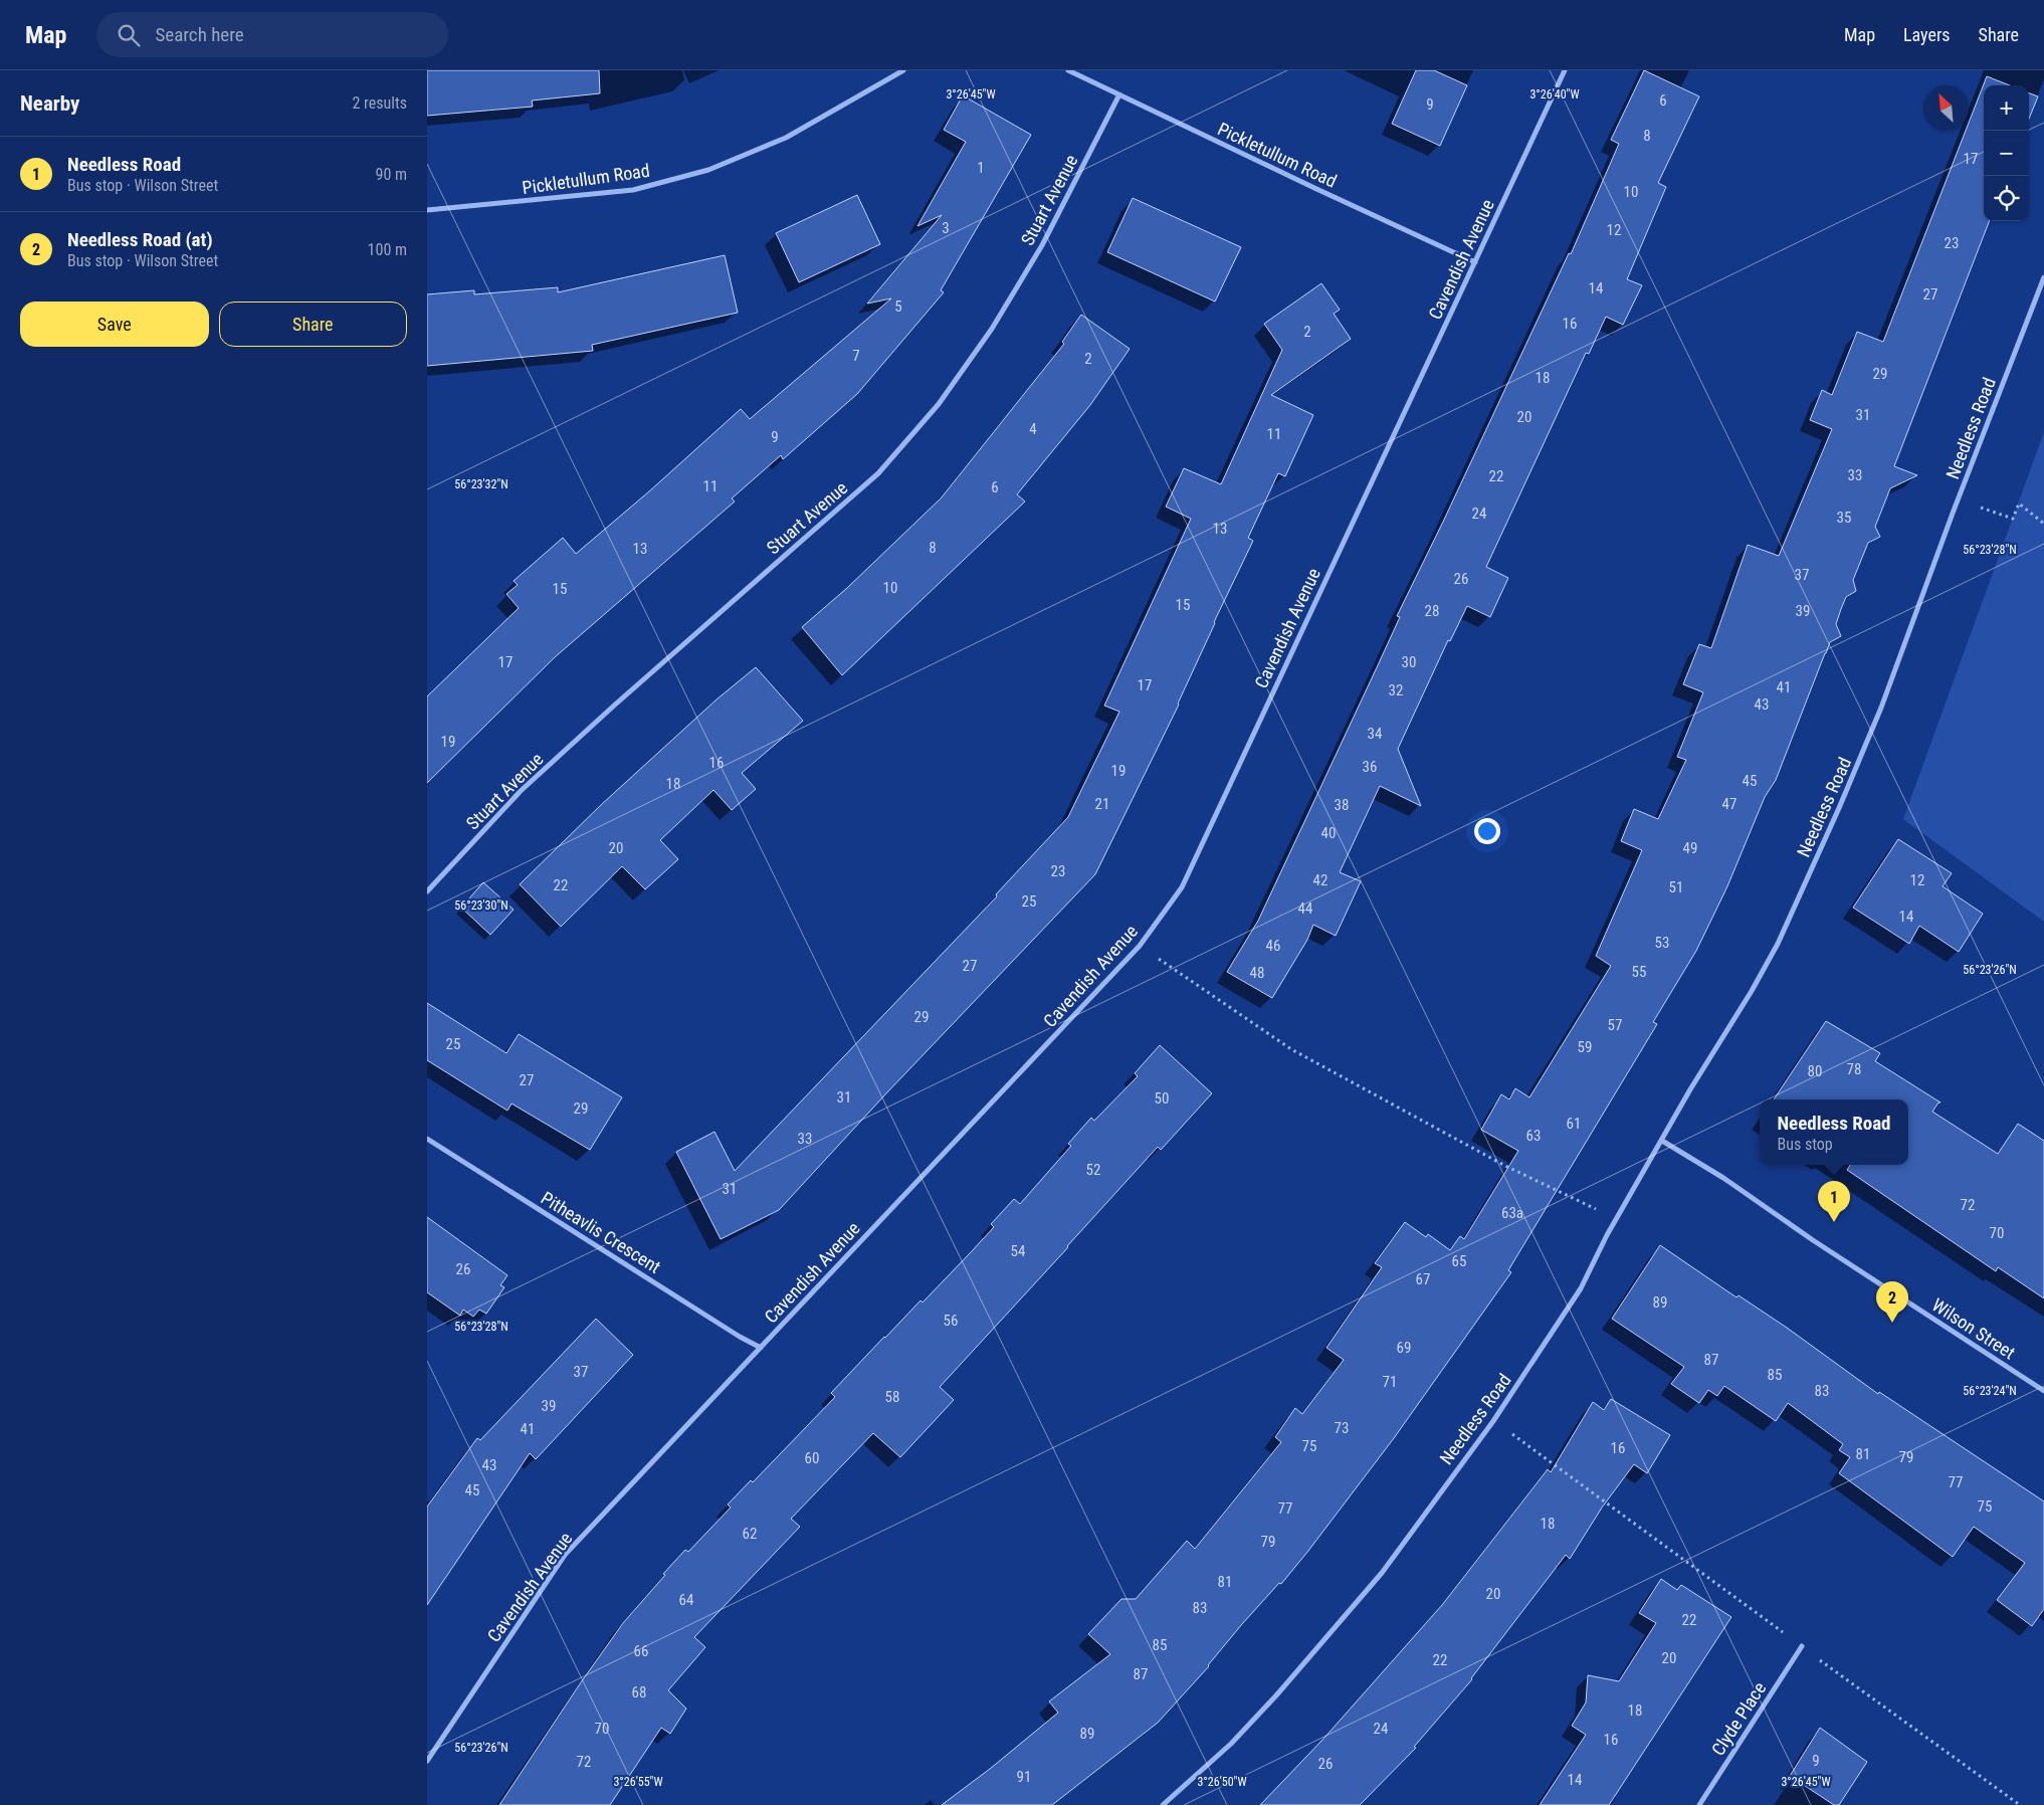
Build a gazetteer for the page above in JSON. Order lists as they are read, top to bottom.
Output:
{
  "streets": {
    "street": [
      "Pickletullum Road",
      "Stuart Avenue",
      "Cavendish Avenue",
      "Needless Road",
      "Pitheavlis Crescent",
      "Wilson Street",
      "Clyde Place"
    ]
  },
  "crossings": [
    ["Pickletullum Road", "Stuart Avenue"],
    ["Pickletullum Road", "Cavendish Avenue"],
    ["Cavendish Avenue", "Pitheavlis Crescent"],
    ["Needless Road", "Wilson Street"]
  ],
  "house_numbers": [
    "6",
    "9",
    "8",
    "17",
    "1",
    "10",
    "3",
    "12",
    "23",
    "14",
    "27",
    "5",
    "16",
    "2",
    "7",
    "2",
    "29",
    "18",
    "31",
    "20",
    "4",
    "11",
    "9",
    "33",
    "22",
    "11",
    "6",
    "24",
    "35",
    "13",
    "8",
    "13",
    "37",
    "26",
    "10",
    "15",
    "15",
    "28",
    "39",
    "17",
    "30",
    "17",
    "41",
    "32",
    "43",
    "34",
    "19",
    "16",
    "36",
    "19",
    "45",
    "18",
    "21",
    "47",
    "38",
    "40",
    "20",
    "49",
    "23",
    "42",
    "12",
    "22",
    "51",
    "25",
    "44",
    "14",
    "53",
    "46",
    "27",
    "55",
    "48",
    "29",
    "57",
    "25",
    "59",
    "78",
    "80",
    "27",
    "31",
    "50",
    "29",
    "61",
    "63",
    "33",
    "52",
    "31",
    "72",
    "63a",
    "70",
    "54",
    "65",
    "26",
    "67",
    "89",
    "56",
    "69",
    "87",
    "37",
    "85",
    "71",
    "83",
    "58",
    "39",
    "73",
    "41",
    "75",
    "16",
    "81",
    "79",
    "60",
    "43",
    "77",
    "45",
    "75",
    "77",
    "18",
    "62",
    "79",
    "81",
    "20",
    "64",
    "83",
    "22",
    "85",
    "66",
    "20",
    "22",
    "87",
    "68",
    "18",
    "70",
    "24",
    "89",
    "16",
    "9",
    "72",
    "26",
    "91",
    "14"
  ],
  "north": "top left",
  "page": {
    "header": "Map",
    "search": "Search here",
    "nav": ["Map", "Layers", "Share"],
    "heading": ["Nearby", "2 results"],
    "map_buttons": ["+", "−"],
    "list": [
      {
        "mark": "1",
        "name": "Needless Road",
        "note": "Bus stop · Wilson Street",
        "value": "90 m"
      },
      {
        "mark": "2",
        "name": "Needless Road (at)",
        "note": "Bus stop · Wilson Street",
        "value": "100 m"
      }
    ],
    "buttons": ["Save", "Share"],
    "popup": ["Needless Road", "Bus stop"],
    "pins": ["1", "2"]
  },
  "coordinates": [
    "3°26'45\"W",
    "3°26'40\"W",
    "56°23'32\"N",
    "56°23'28\"N",
    "56°23'30\"N",
    "56°23'26\"N",
    "56°23'24\"N",
    "3°26'55\"W",
    "3°26'50\"W"
  ]
}
